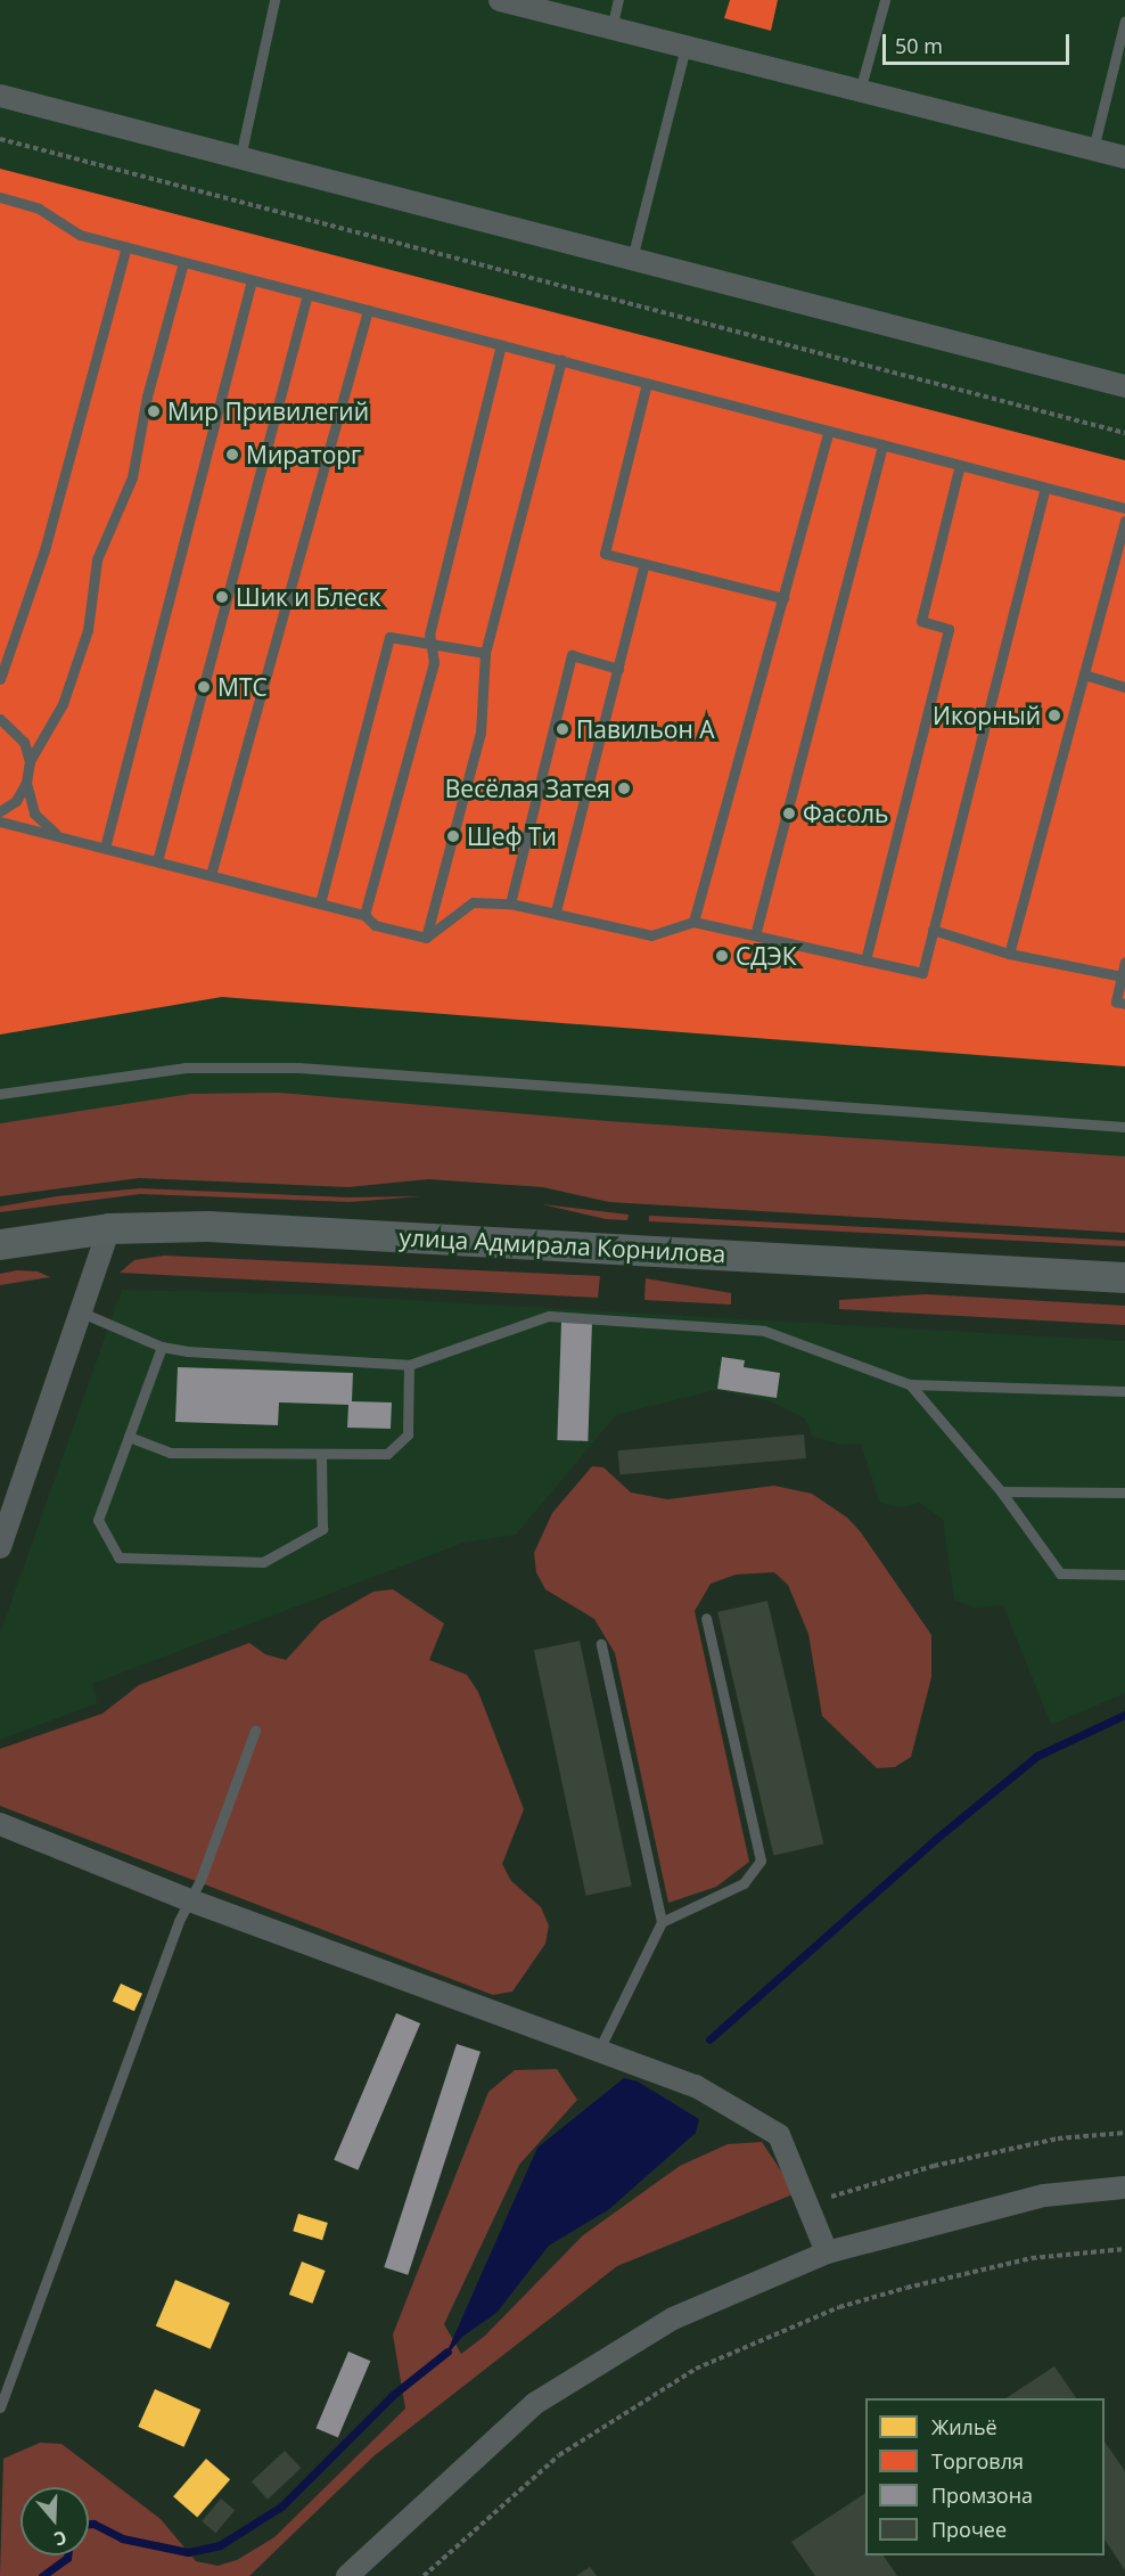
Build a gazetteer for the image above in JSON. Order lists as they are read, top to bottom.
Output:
{
  "streets": {
    "main road": ["улица Адмирала Корнилова"]
  },
  "places": [
    "Мир Привилегий",
    "Мираторг",
    "Шик и Блеск",
    "МТС",
    "Икорный",
    "Павильон А",
    "Весёлая Затея",
    "Фасоль",
    "Шеф Ти",
    "СДЭК"
  ],
  "legend": [
    "Жильё",
    "Торговля",
    "Промзона",
    "Прочее"
  ],
  "scale_bar": "50 m",
  "north": "bottom"
}
